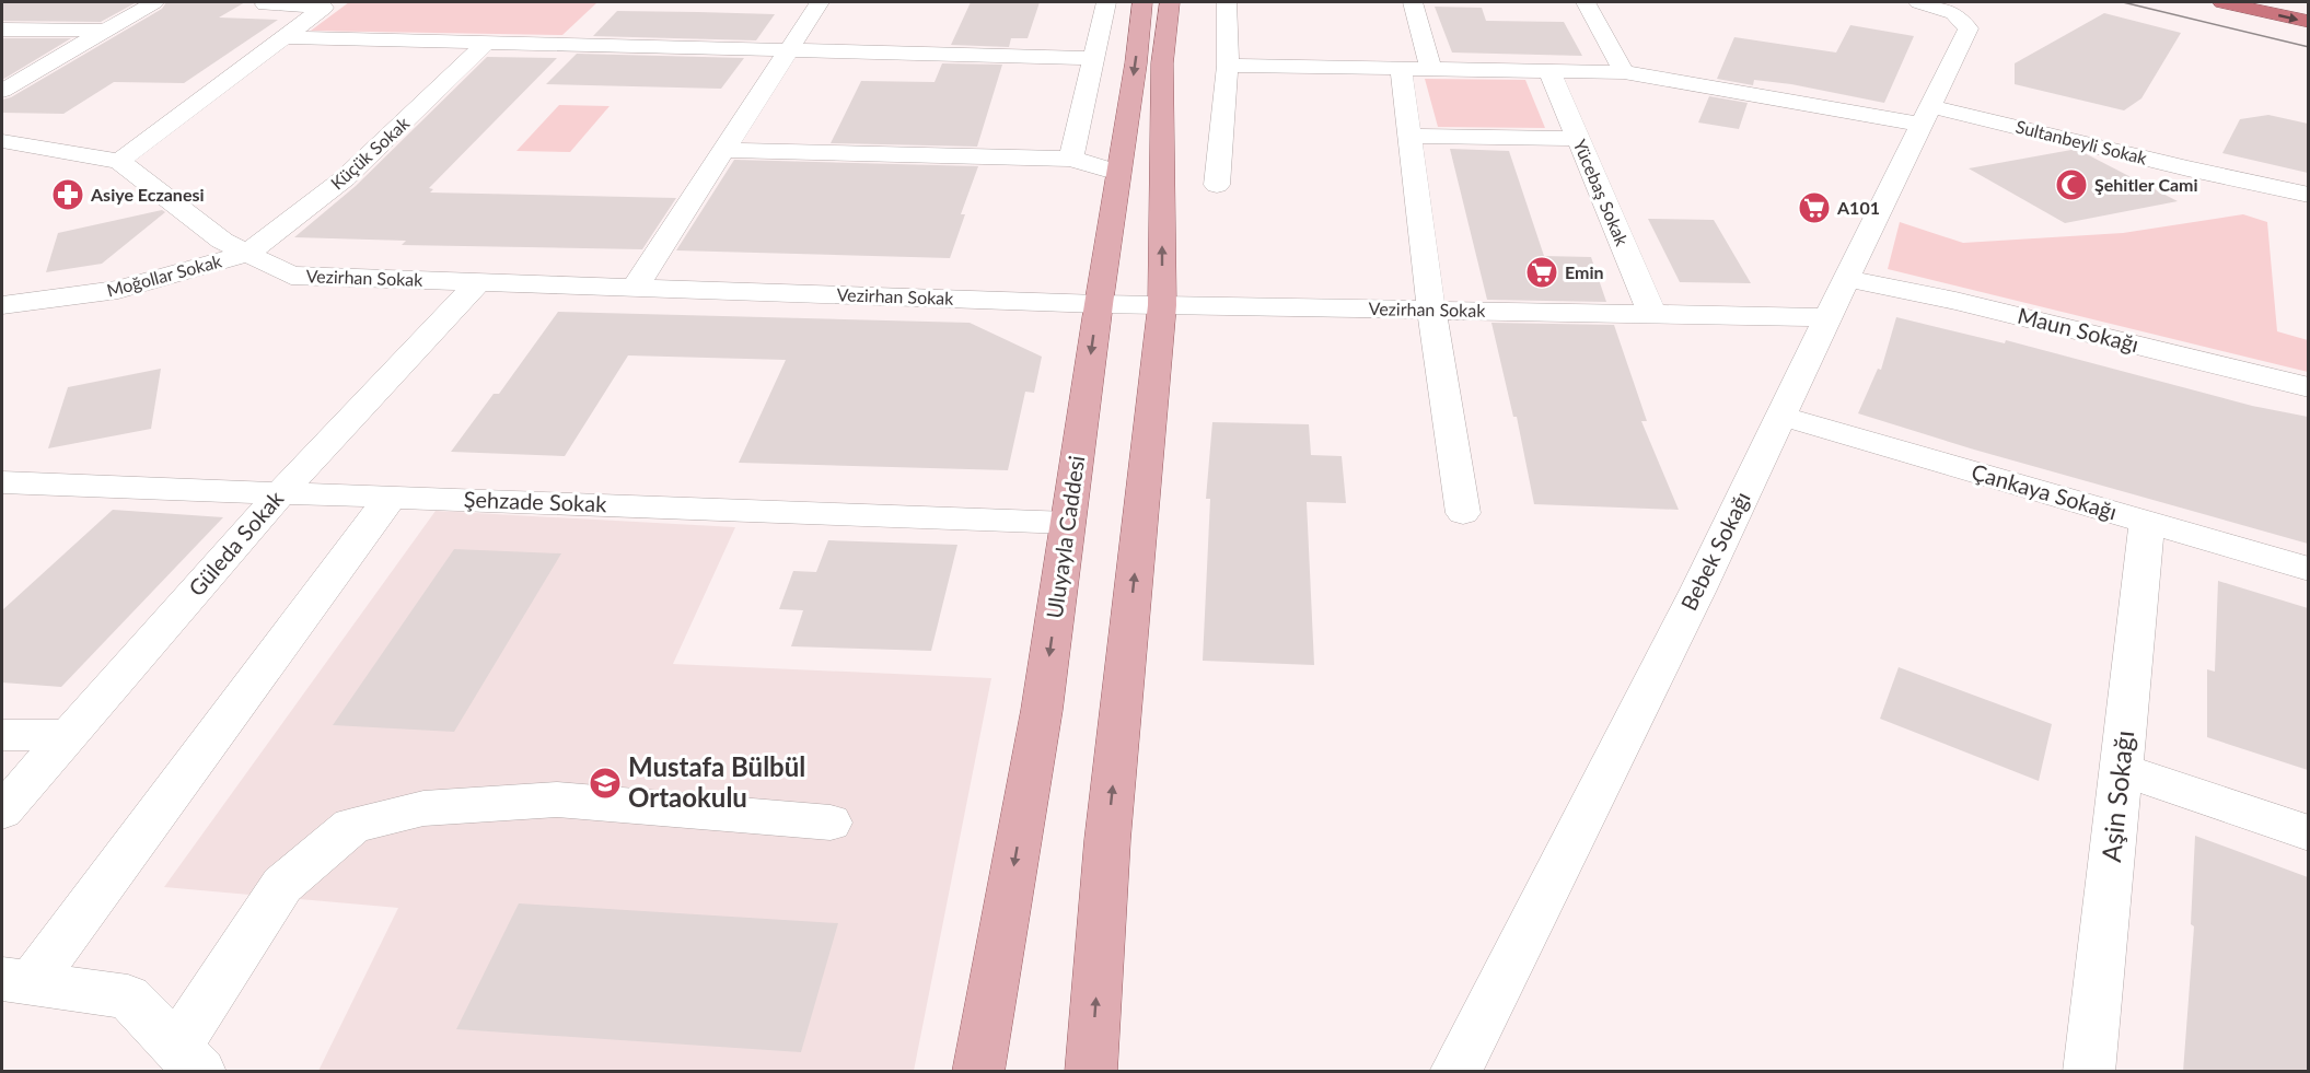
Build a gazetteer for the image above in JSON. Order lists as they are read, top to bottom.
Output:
{
  "streets": {
    "main road": ["Uluyayla Caddesi"],
    "street": [
      "Sultanbeyli Sokak",
      "Küçük Sokak",
      "Yücebaş Sokak",
      "Moğollar Sokak",
      "Vezirhan Sokak",
      "Maun Sokağı",
      "Çankaya Sokağı",
      "Şehzade Sokak",
      "Güleda Sokak",
      "Bebek Sokağı",
      "Aşin Sokağı"
    ]
  },
  "crossings": [
    ["Sultanbeyli Sokak", "Yücebaş Sokak"],
    ["Sultanbeyli Sokak", "Bebek Sokağı"],
    ["Küçük Sokak", "Moğollar Sokak"],
    ["Küçük Sokak", "Vezirhan Sokak"],
    ["Yücebaş Sokak", "Vezirhan Sokak"],
    ["Moğollar Sokak", "Vezirhan Sokak"],
    ["Vezirhan Sokak", "Uluyayla Caddesi"],
    ["Vezirhan Sokak", "Güleda Sokak"],
    ["Vezirhan Sokak", "Bebek Sokağı"],
    ["Maun Sokağı", "Bebek Sokağı"],
    ["Çankaya Sokağı", "Bebek Sokağı"],
    ["Çankaya Sokağı", "Aşin Sokağı"],
    ["Şehzade Sokak", "Uluyayla Caddesi"],
    ["Şehzade Sokak", "Güleda Sokak"]
  ],
  "places": {
    "mosque": ["Şehitler Cami"],
    "pharmacy": ["Asiye Eczanesi"],
    "supermarket": ["A101", "Emin"],
    "school or university": ["Mustafa Bülbül Ortaokulu"]
  }
}
